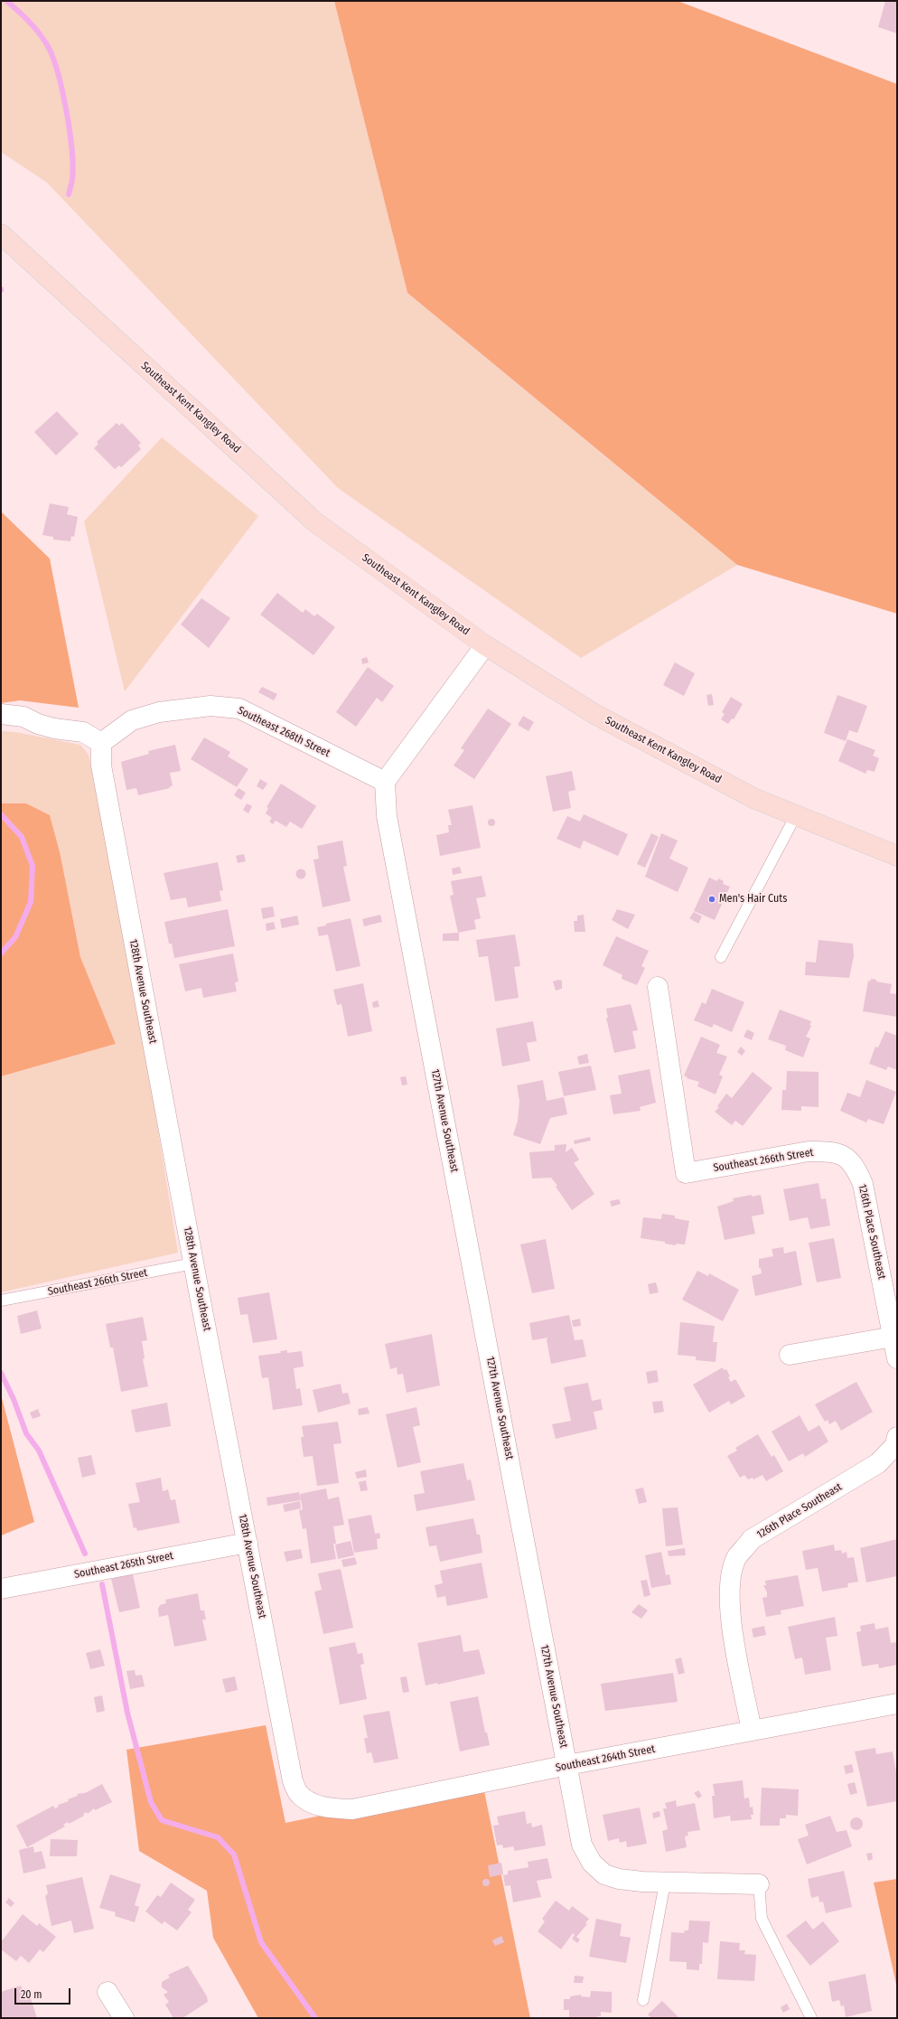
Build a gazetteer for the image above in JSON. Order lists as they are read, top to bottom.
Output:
{
  "streets": {
    "main road": ["Southeast Kent Kangley Road"],
    "street": [
      "Southeast 268th Street",
      "128th Avenue Southeast",
      "127th Avenue Southeast",
      "Southeast 266th Street",
      "126th Place Southeast",
      "Southeast 265th Street",
      "Southeast 264th Street"
    ]
  },
  "crossings": [
    ["Southeast 268th Street", "128th Avenue Southeast"],
    ["Southeast 268th Street", "127th Avenue Southeast"],
    ["128th Avenue Southeast", "Southeast 266th Street"],
    ["128th Avenue Southeast", "Southeast 265th Street"],
    ["128th Avenue Southeast", "Southeast 264th Street"],
    ["127th Avenue Southeast", "Southeast 264th Street"],
    ["Southeast 266th Street", "126th Place Southeast"],
    ["126th Place Southeast", "Southeast 264th Street"]
  ],
  "places": ["Men's Hair Cuts"],
  "scale_bar": "20 m"
}
